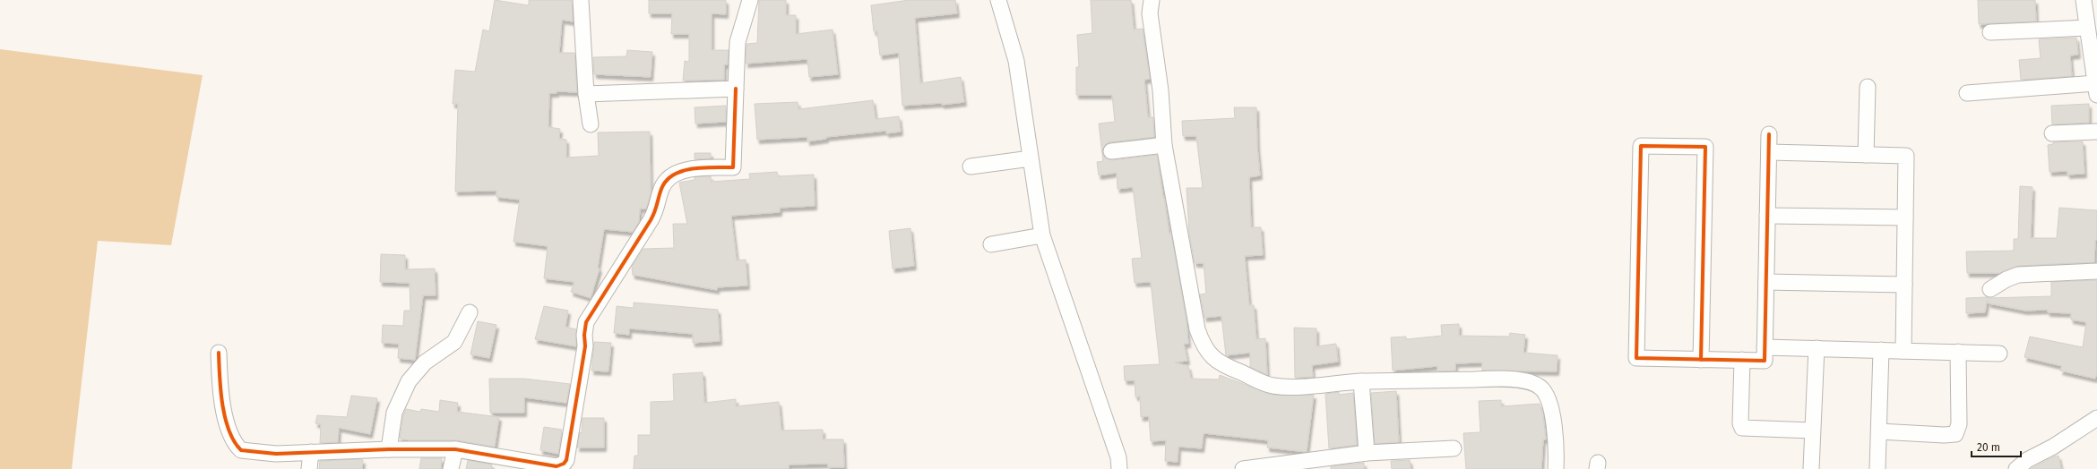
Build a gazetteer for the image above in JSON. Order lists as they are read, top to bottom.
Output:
{
  "scale_bar": "20 m"
}
